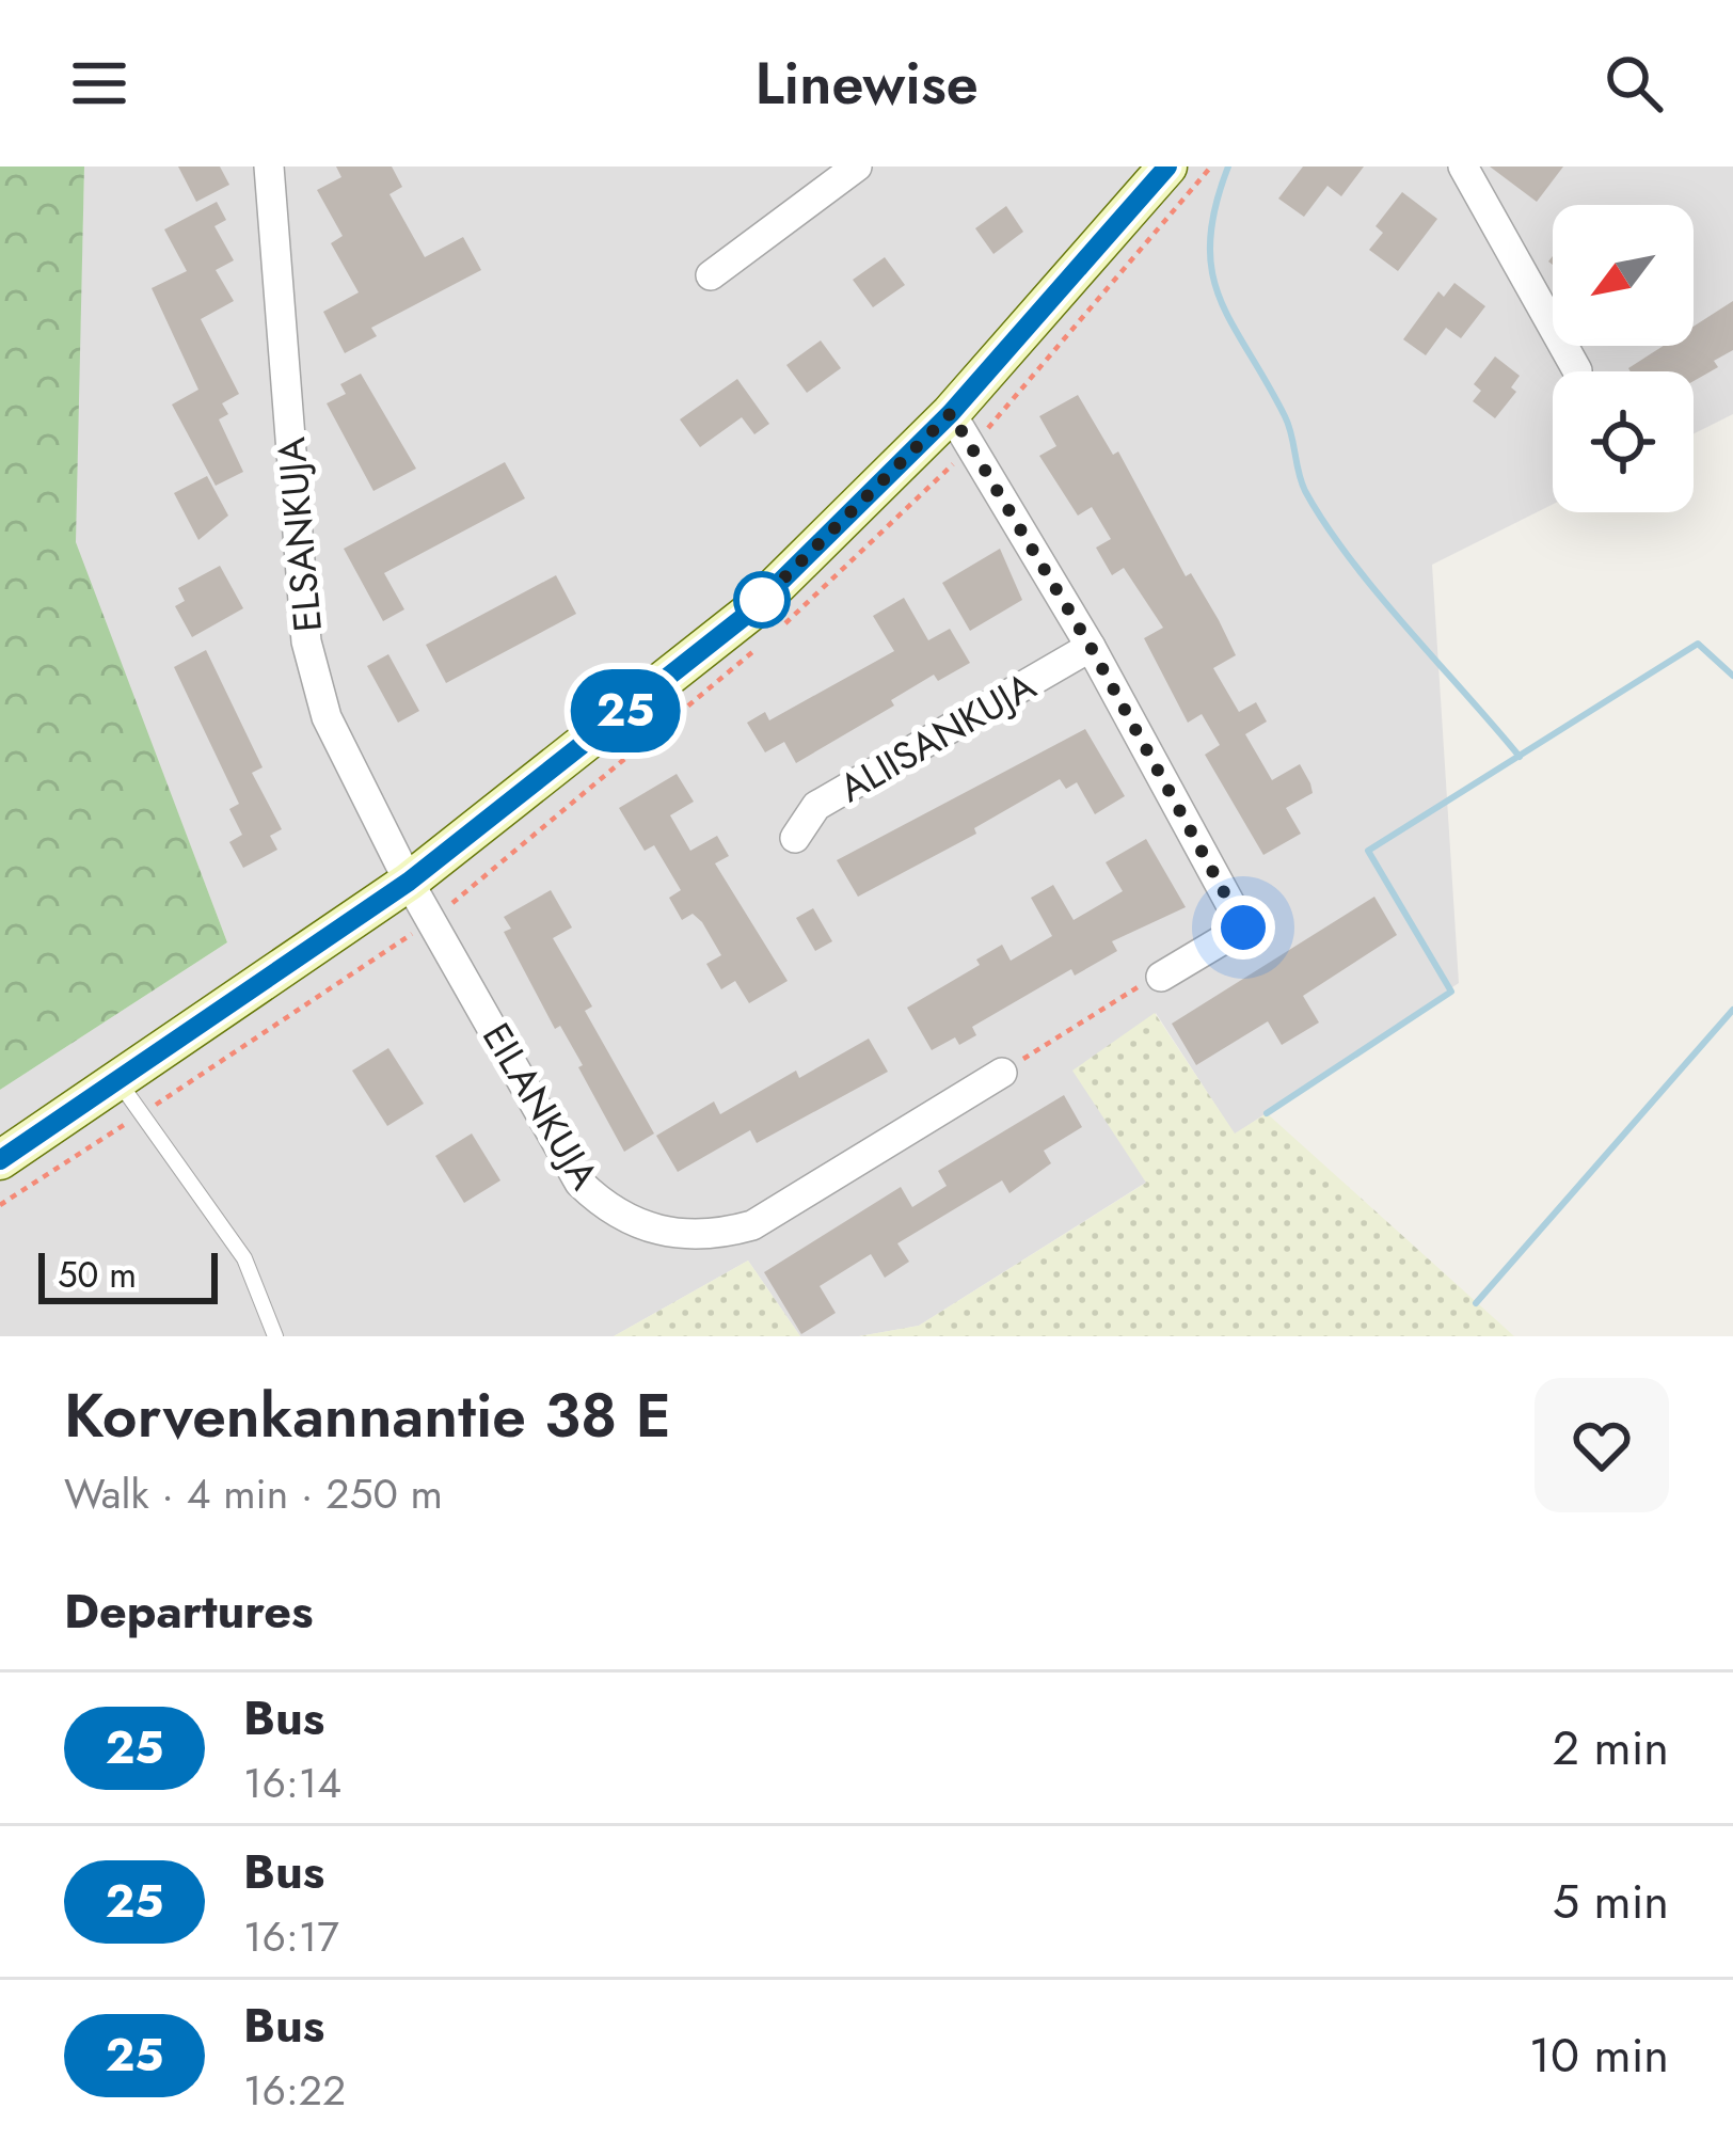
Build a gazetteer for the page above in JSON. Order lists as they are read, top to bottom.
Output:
{
  "streets": {
    "street": ["ELSANKUJA", "ALIISANKUJA", "EILANKUJA"]
  },
  "crossings": [
    ["ELSANKUJA", "EILANKUJA"]
  ],
  "lines": ["bus line 25"],
  "scale_bar": "50 m",
  "north": "bottom left",
  "page": {
    "header": "Linewise",
    "on_map": "25",
    "scale": "50 m",
    "heading": [
      ["Korvenkannantie 38 E", "Walk · 4 min · 250 m"],
      "Departures"
    ],
    "list": [
      {
        "mark": "25",
        "name": "Bus",
        "note": "16:14",
        "value": "2 min"
      },
      {
        "mark": "25",
        "name": "Bus",
        "note": "16:17",
        "value": "5 min"
      },
      {
        "mark": "25",
        "name": "Bus",
        "note": "16:22",
        "value": "10 min"
      }
    ]
  }
}
